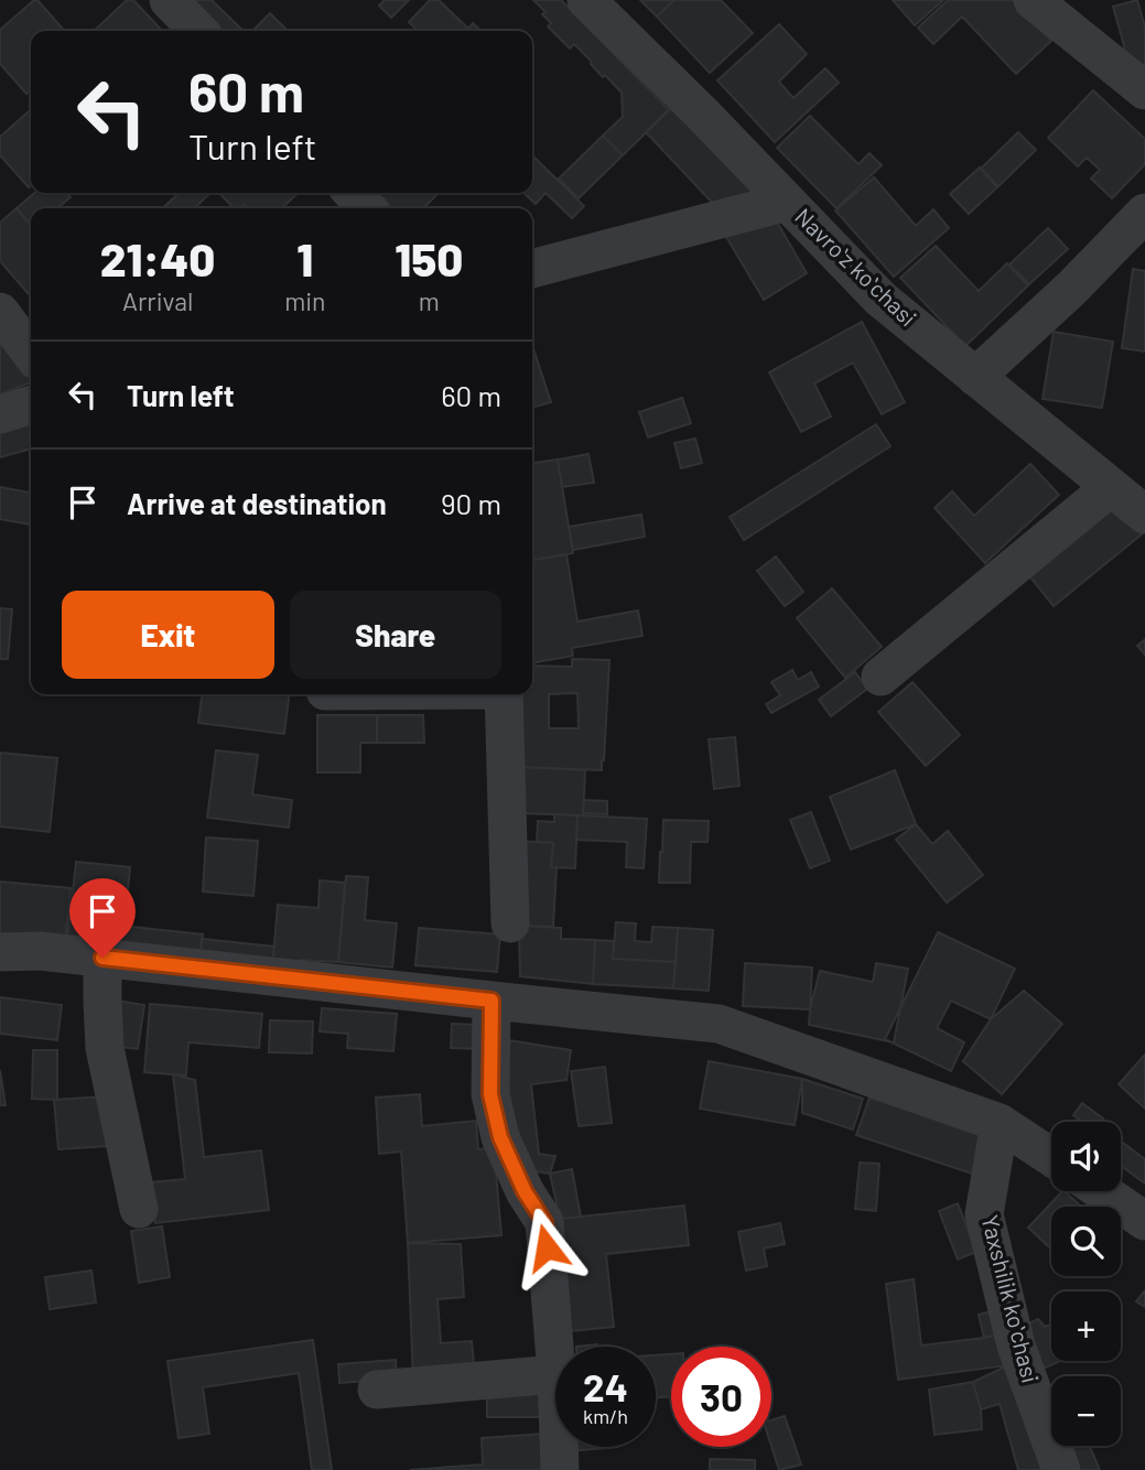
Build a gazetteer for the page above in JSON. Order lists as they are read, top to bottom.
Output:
{
  "streets": {
    "street": ["Navroʻz koʻchasi", "Yaxshilik koʻchasi"]
  },
  "page": {
    "turn": ["60 m", "Turn left"],
    "eta": [
      "21:40",
      "Arrival",
      "1",
      "min",
      "150",
      "m"
    ],
    "list": [
      {
        "name": "Turn left",
        "value": "60 m"
      },
      {
        "name": "Arrive at destination",
        "value": "90 m"
      }
    ],
    "buttons": ["Exit", "Share"],
    "map_buttons": ["+", "−"],
    "speed": "24 km/h",
    "limit": "30"
  }
}
